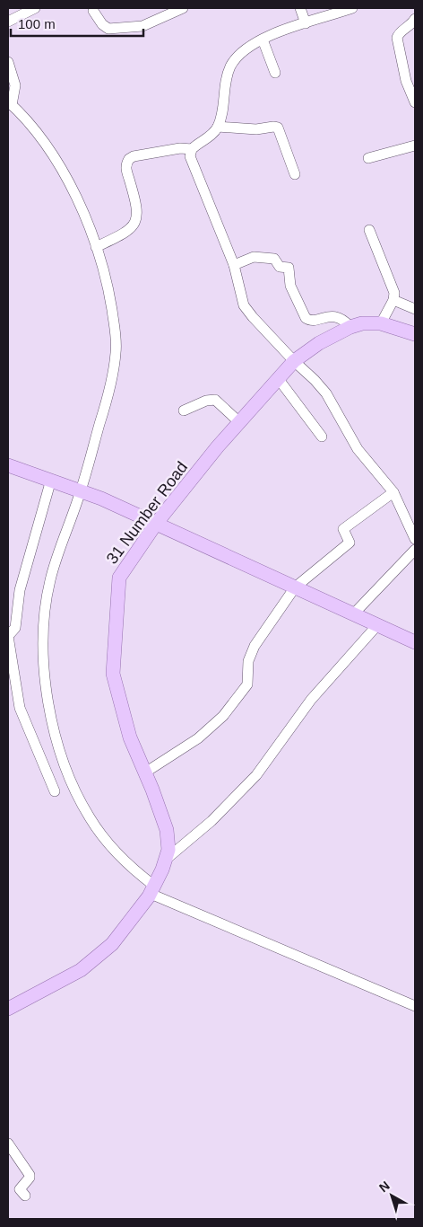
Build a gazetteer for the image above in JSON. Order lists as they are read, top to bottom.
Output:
{
  "streets": {
    "main road": ["31 Number Road"]
  },
  "scale_bar": "100 m",
  "north": "top left"
}
